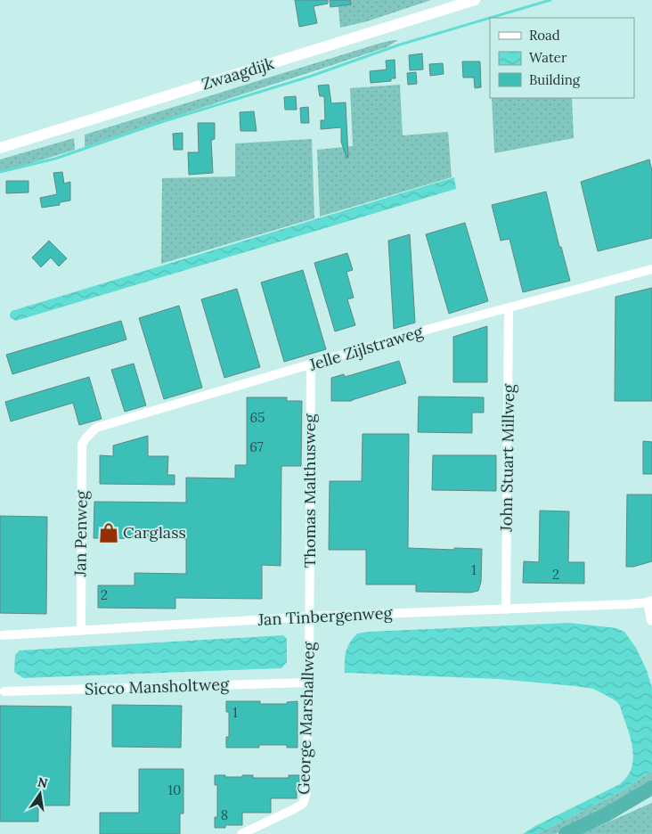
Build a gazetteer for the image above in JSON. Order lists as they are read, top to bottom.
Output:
{
  "streets": {
    "street": [
      "Zwaagdijk",
      "Jelle Zijlstraweg",
      "John Stuart Millweg",
      "Thomas Malthusweg",
      "Jan Penweg",
      "Jan Tinbergenweg",
      "Sicco Mansholtweg",
      "George Marshallweg"
    ]
  },
  "crossings": [
    ["Jelle Zijlstraweg", "John Stuart Millweg"],
    ["Jelle Zijlstraweg", "Thomas Malthusweg"],
    ["Jelle Zijlstraweg", "Jan Penweg"],
    ["John Stuart Millweg", "Jan Tinbergenweg"],
    ["Thomas Malthusweg", "Jan Tinbergenweg"],
    ["Thomas Malthusweg", "George Marshallweg"],
    ["Jan Penweg", "Jan Tinbergenweg"],
    ["Jan Tinbergenweg", "George Marshallweg"],
    ["Sicco Mansholtweg", "George Marshallweg"]
  ],
  "places": {
    "shop": ["Carglass"]
  },
  "house_numbers": [
    "65",
    "67",
    "1",
    "2",
    "2",
    "1",
    "10",
    "8"
  ],
  "legend": ["Road", "Water", "Building"],
  "north": "top"
}
